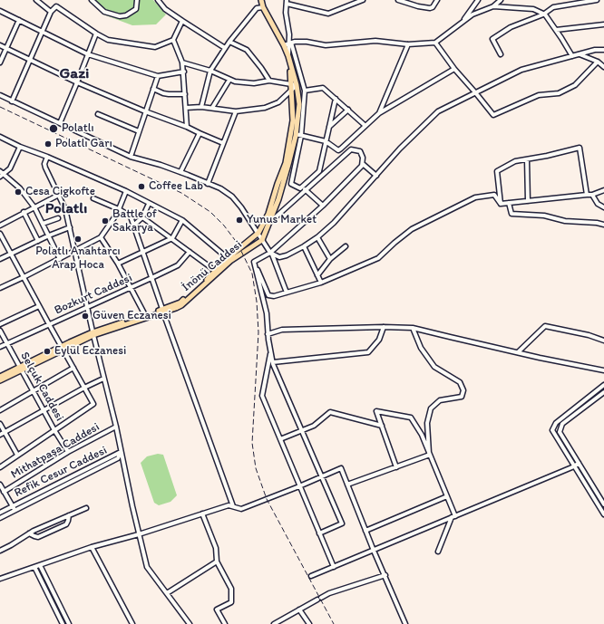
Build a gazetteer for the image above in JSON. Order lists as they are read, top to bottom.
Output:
{
  "streets": {
    "main road": ["İnönü Caddesi"],
    "street": [
      "Bozkurt Caddesi",
      "Selçuk Caddesi",
      "Mithatpaşa Caddesi",
      "Refik Cesur Caddesi"
    ]
  },
  "crossings": [
    ["İnönü Caddesi", "Selçuk Caddesi"],
    ["Bozkurt Caddesi", "Selçuk Caddesi"],
    ["Selçuk Caddesi", "Mithatpaşa Caddesi"]
  ],
  "districts": ["Gazi", "Polatlı"],
  "places": [
    "Polatlı",
    "Polatlı Garı",
    "Coffee Lab",
    "Cesa Cigkofte",
    "Yunus Market",
    "Battle of Sakarya",
    "Polatlı Anahtarcı Arap Hoca",
    "Güven Eczanesi",
    "Eylül Eczanesi"
  ]
}
